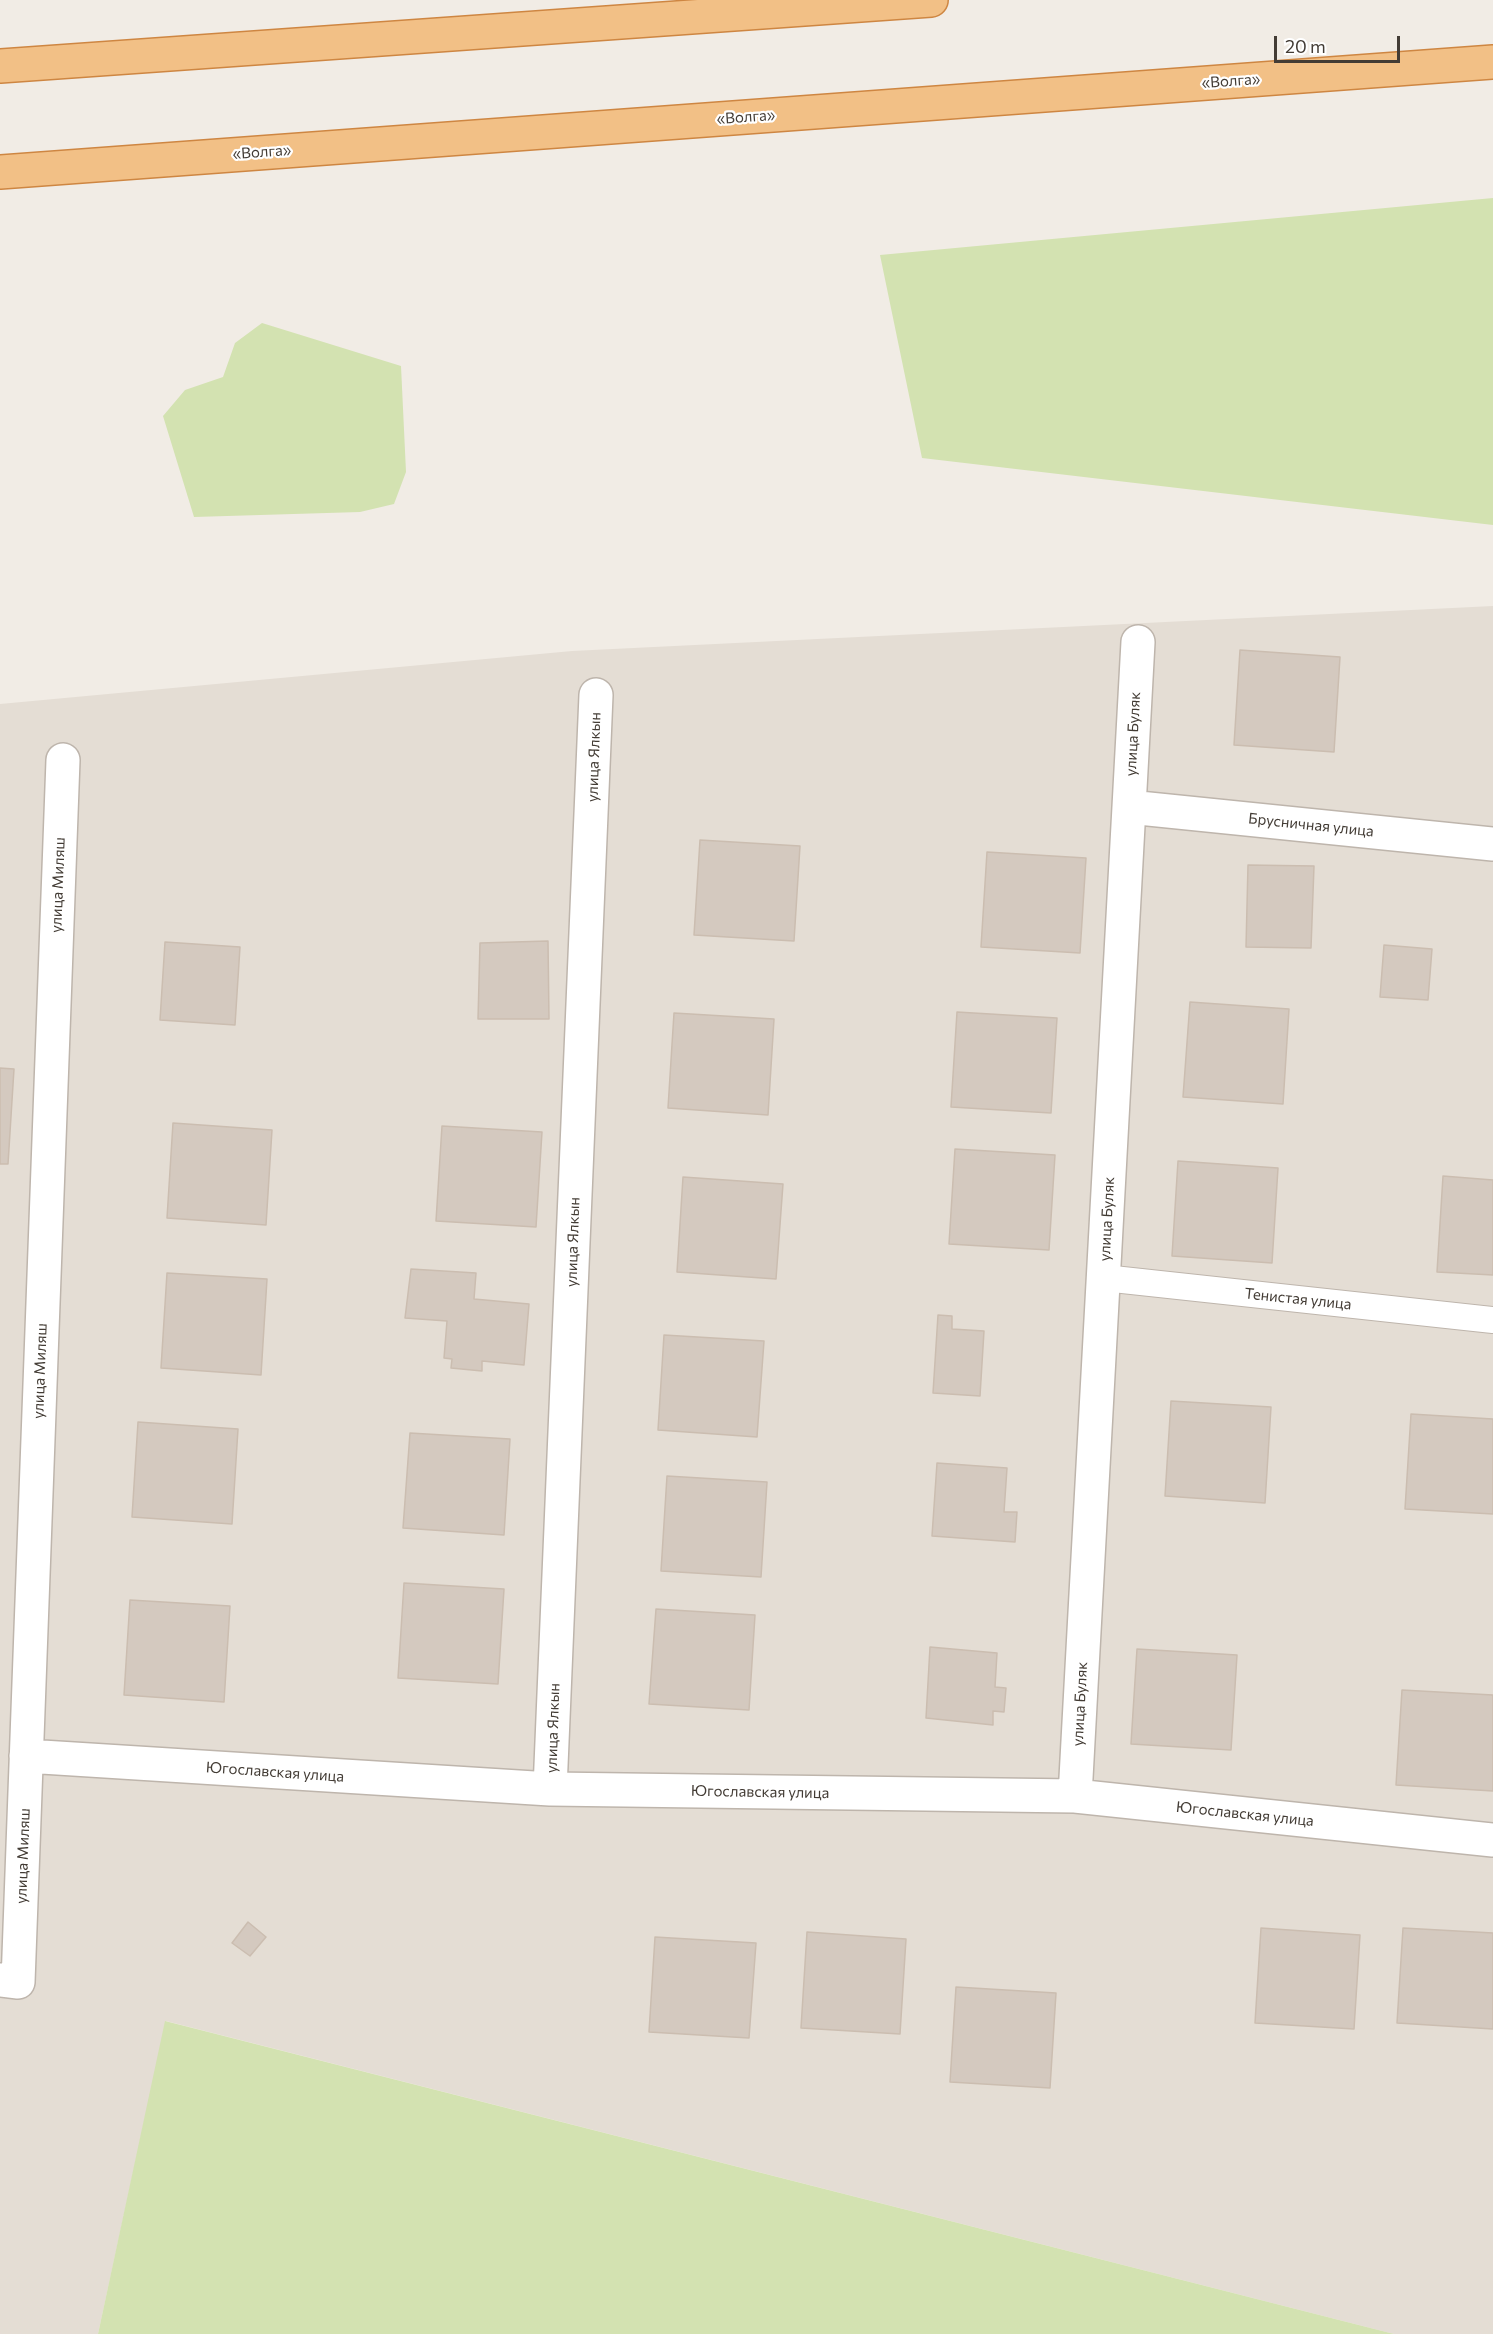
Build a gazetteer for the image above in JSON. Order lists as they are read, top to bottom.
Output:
{
  "streets": {
    "highway": ["«Волга»"],
    "street": [
      "улица Буляк",
      "улица Ялкын",
      "Брусничная улица",
      "улица Миляш",
      "Югославская улица"
    ],
    "lane": ["Тенистая улица"]
  },
  "crossings": [
    ["улица Буляк", "Брусничная улица"],
    ["улица Буляк", "Тенистая улица"],
    ["улица Буляк", "Югославская улица"],
    ["улица Ялкын", "Югославская улица"],
    ["улица Миляш", "Югославская улица"]
  ],
  "scale_bar": "20 m"
}
